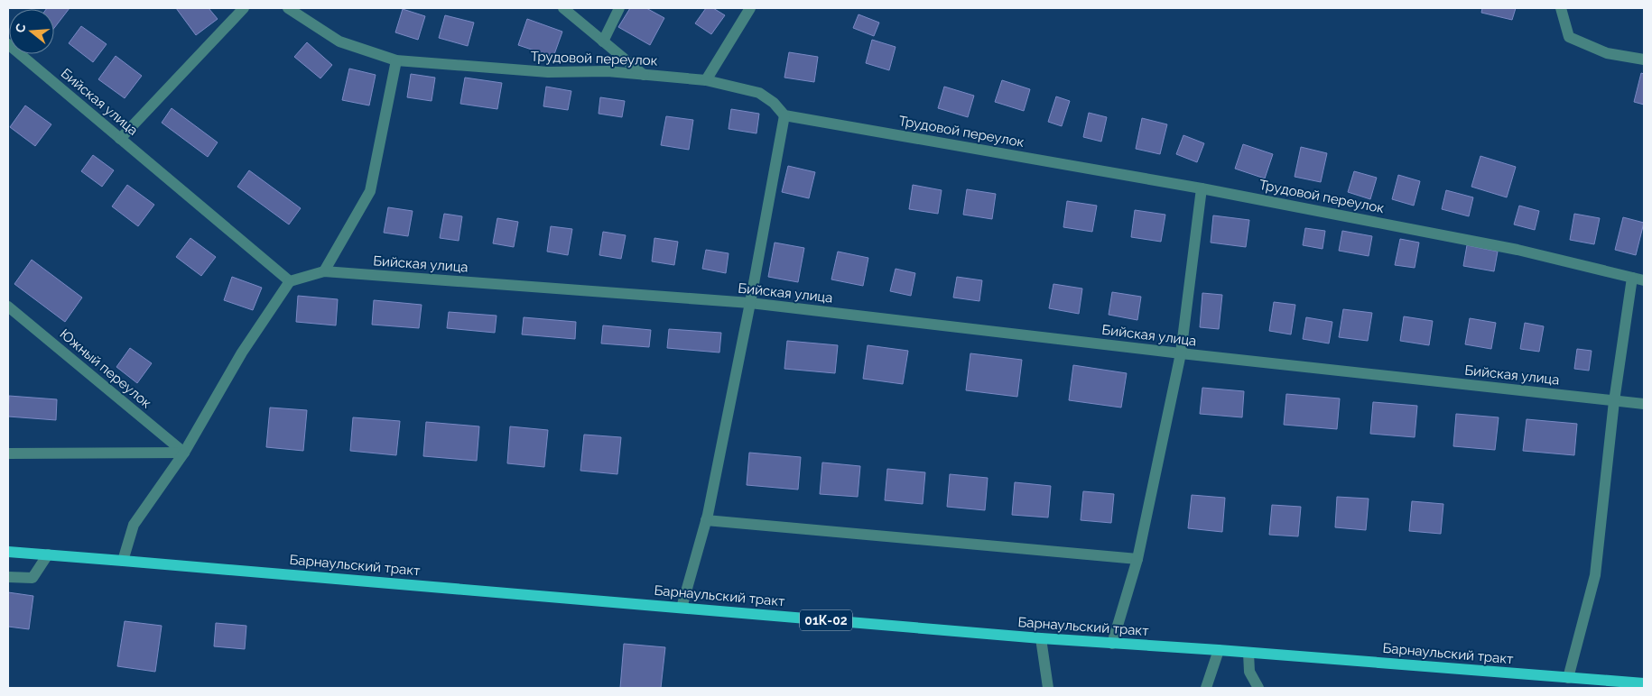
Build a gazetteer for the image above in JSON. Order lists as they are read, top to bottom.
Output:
{
  "streets": {
    "main road": ["Барнаульский тракт", "01К-02"],
    "street": ["Трудовой переулок", "Бийская улица", "Южный переулок"]
  },
  "north": "left"
}
